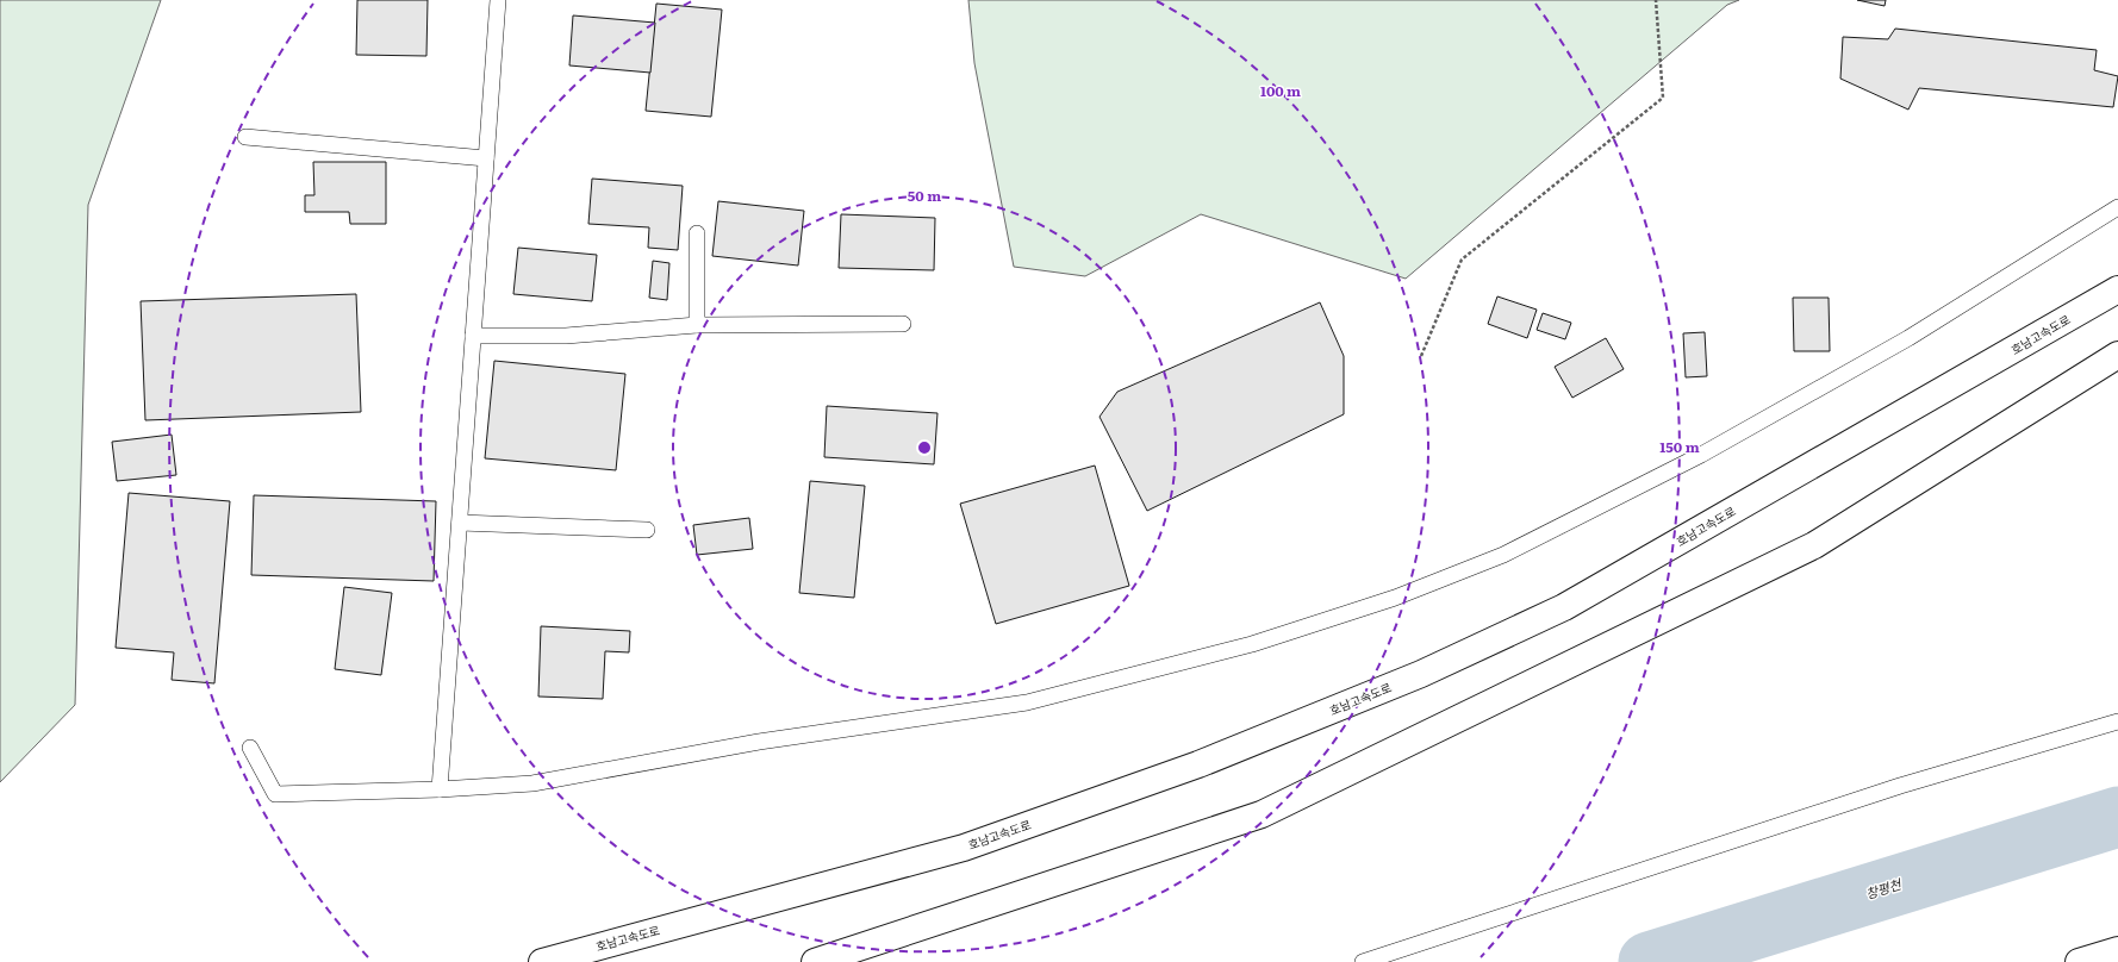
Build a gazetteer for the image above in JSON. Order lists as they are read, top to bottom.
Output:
{
  "streets": {
    "main road": ["호남고속도로"]
  },
  "water": ["창평천"],
  "rings": ["100 m", "50 m", "150 m"]
}
